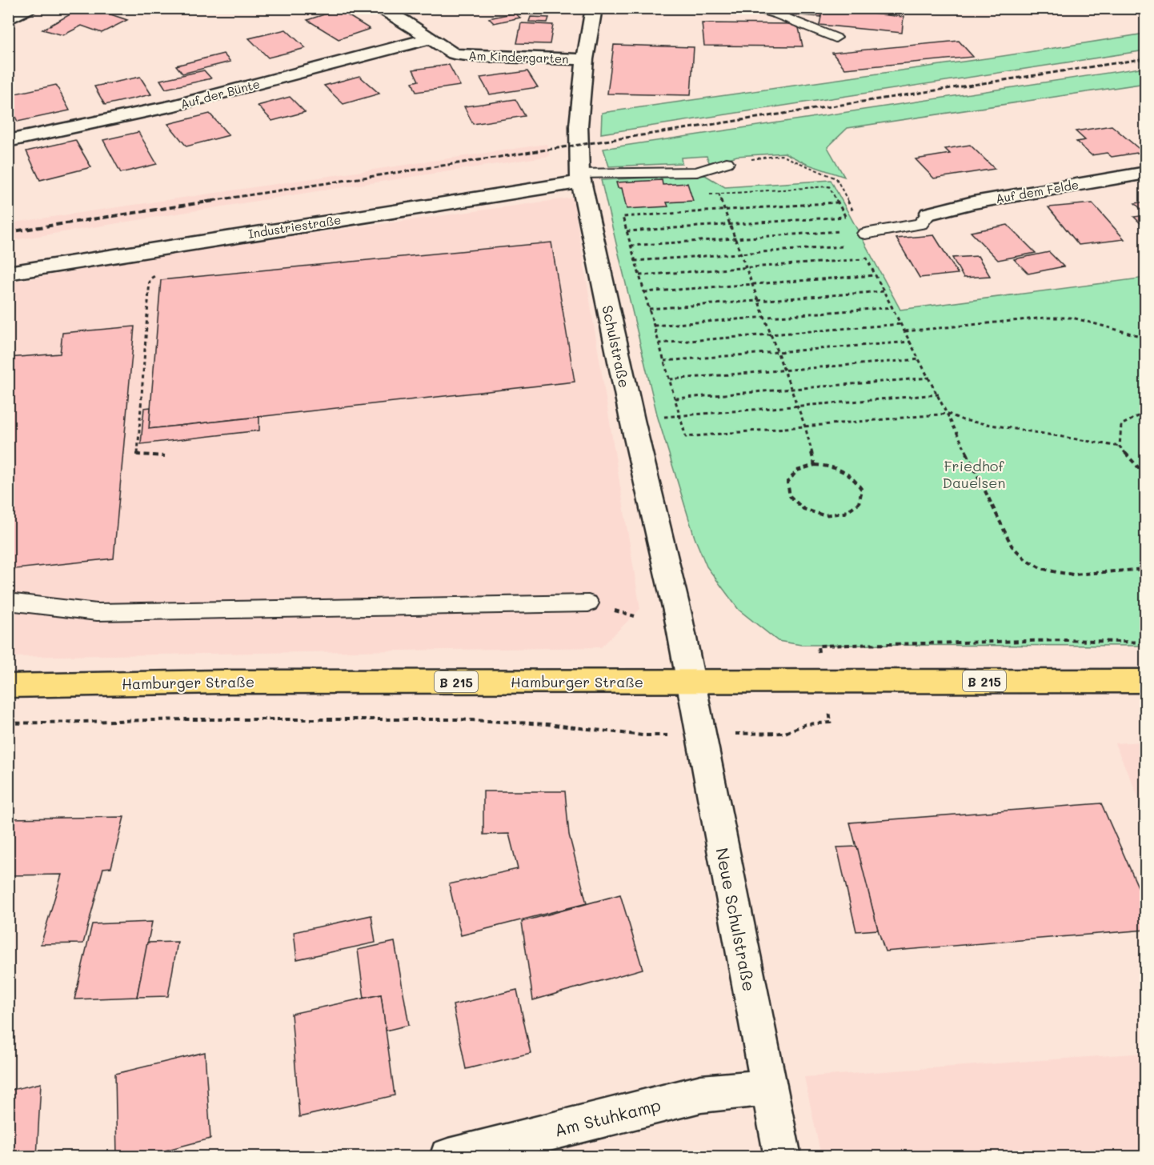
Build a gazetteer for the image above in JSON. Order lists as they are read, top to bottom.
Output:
{
  "streets": {
    "main road": ["B 215", "Hamburger Straße"],
    "street": [
      "Am Kindergarten",
      "Auf der Bünte",
      "Auf dem Felde",
      "Industriestraße",
      "Schulstraße",
      "Neue Schulstraße",
      "Am Stuhkamp"
    ]
  },
  "crossings": [
    ["Am Kindergarten", "Auf der Bünte"],
    ["Am Kindergarten", "Schulstraße"],
    ["Industriestraße", "Schulstraße"],
    ["Schulstraße", "Hamburger Straße"],
    ["Schulstraße", "Neue Schulstraße"],
    ["Hamburger Straße", "Neue Schulstraße"],
    ["Neue Schulstraße", "Am Stuhkamp"]
  ],
  "parks": ["Friedhof Dauelsen"]
}
